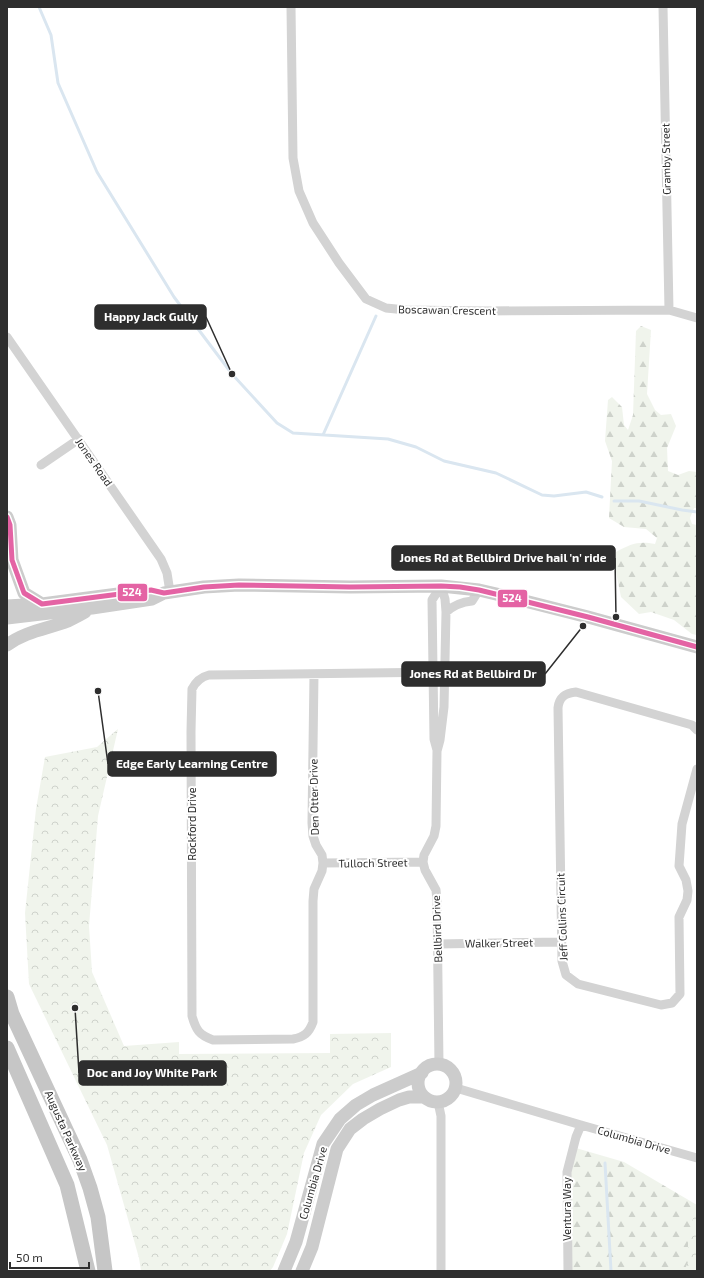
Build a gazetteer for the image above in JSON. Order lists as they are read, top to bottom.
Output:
{
  "streets": {
    "main road": ["Augusta Parkway"],
    "street": [
      "Gramby Street",
      "Boscawan Crescent",
      "Jones Road",
      "Den Otter Drive",
      "Rockford Drive",
      "Tulloch Street",
      "Jeff Collins Circuit",
      "Bellbird Drive",
      "Walker Street",
      "Columbia Drive",
      "Ventura Way"
    ]
  },
  "crossings": [
    ["Gramby Street", "Boscawan Crescent"],
    ["Den Otter Drive", "Rockford Drive"],
    ["Den Otter Drive", "Tulloch Street"],
    ["Rockford Drive", "Tulloch Street"],
    ["Tulloch Street", "Bellbird Drive"],
    ["Jeff Collins Circuit", "Walker Street"],
    ["Bellbird Drive", "Walker Street"],
    ["Bellbird Drive", "Columbia Drive"],
    ["Columbia Drive", "Ventura Way"]
  ],
  "places": [
    "Happy Jack Gully",
    "Jones Rd at Bellbird Drive hail 'n' ride",
    "Jones Rd at Bellbird Dr",
    "Edge Early Learning Centre",
    "Doc and Joy White Park"
  ],
  "lines": ["transit line 524"],
  "scale_bar": "50 m"
}
